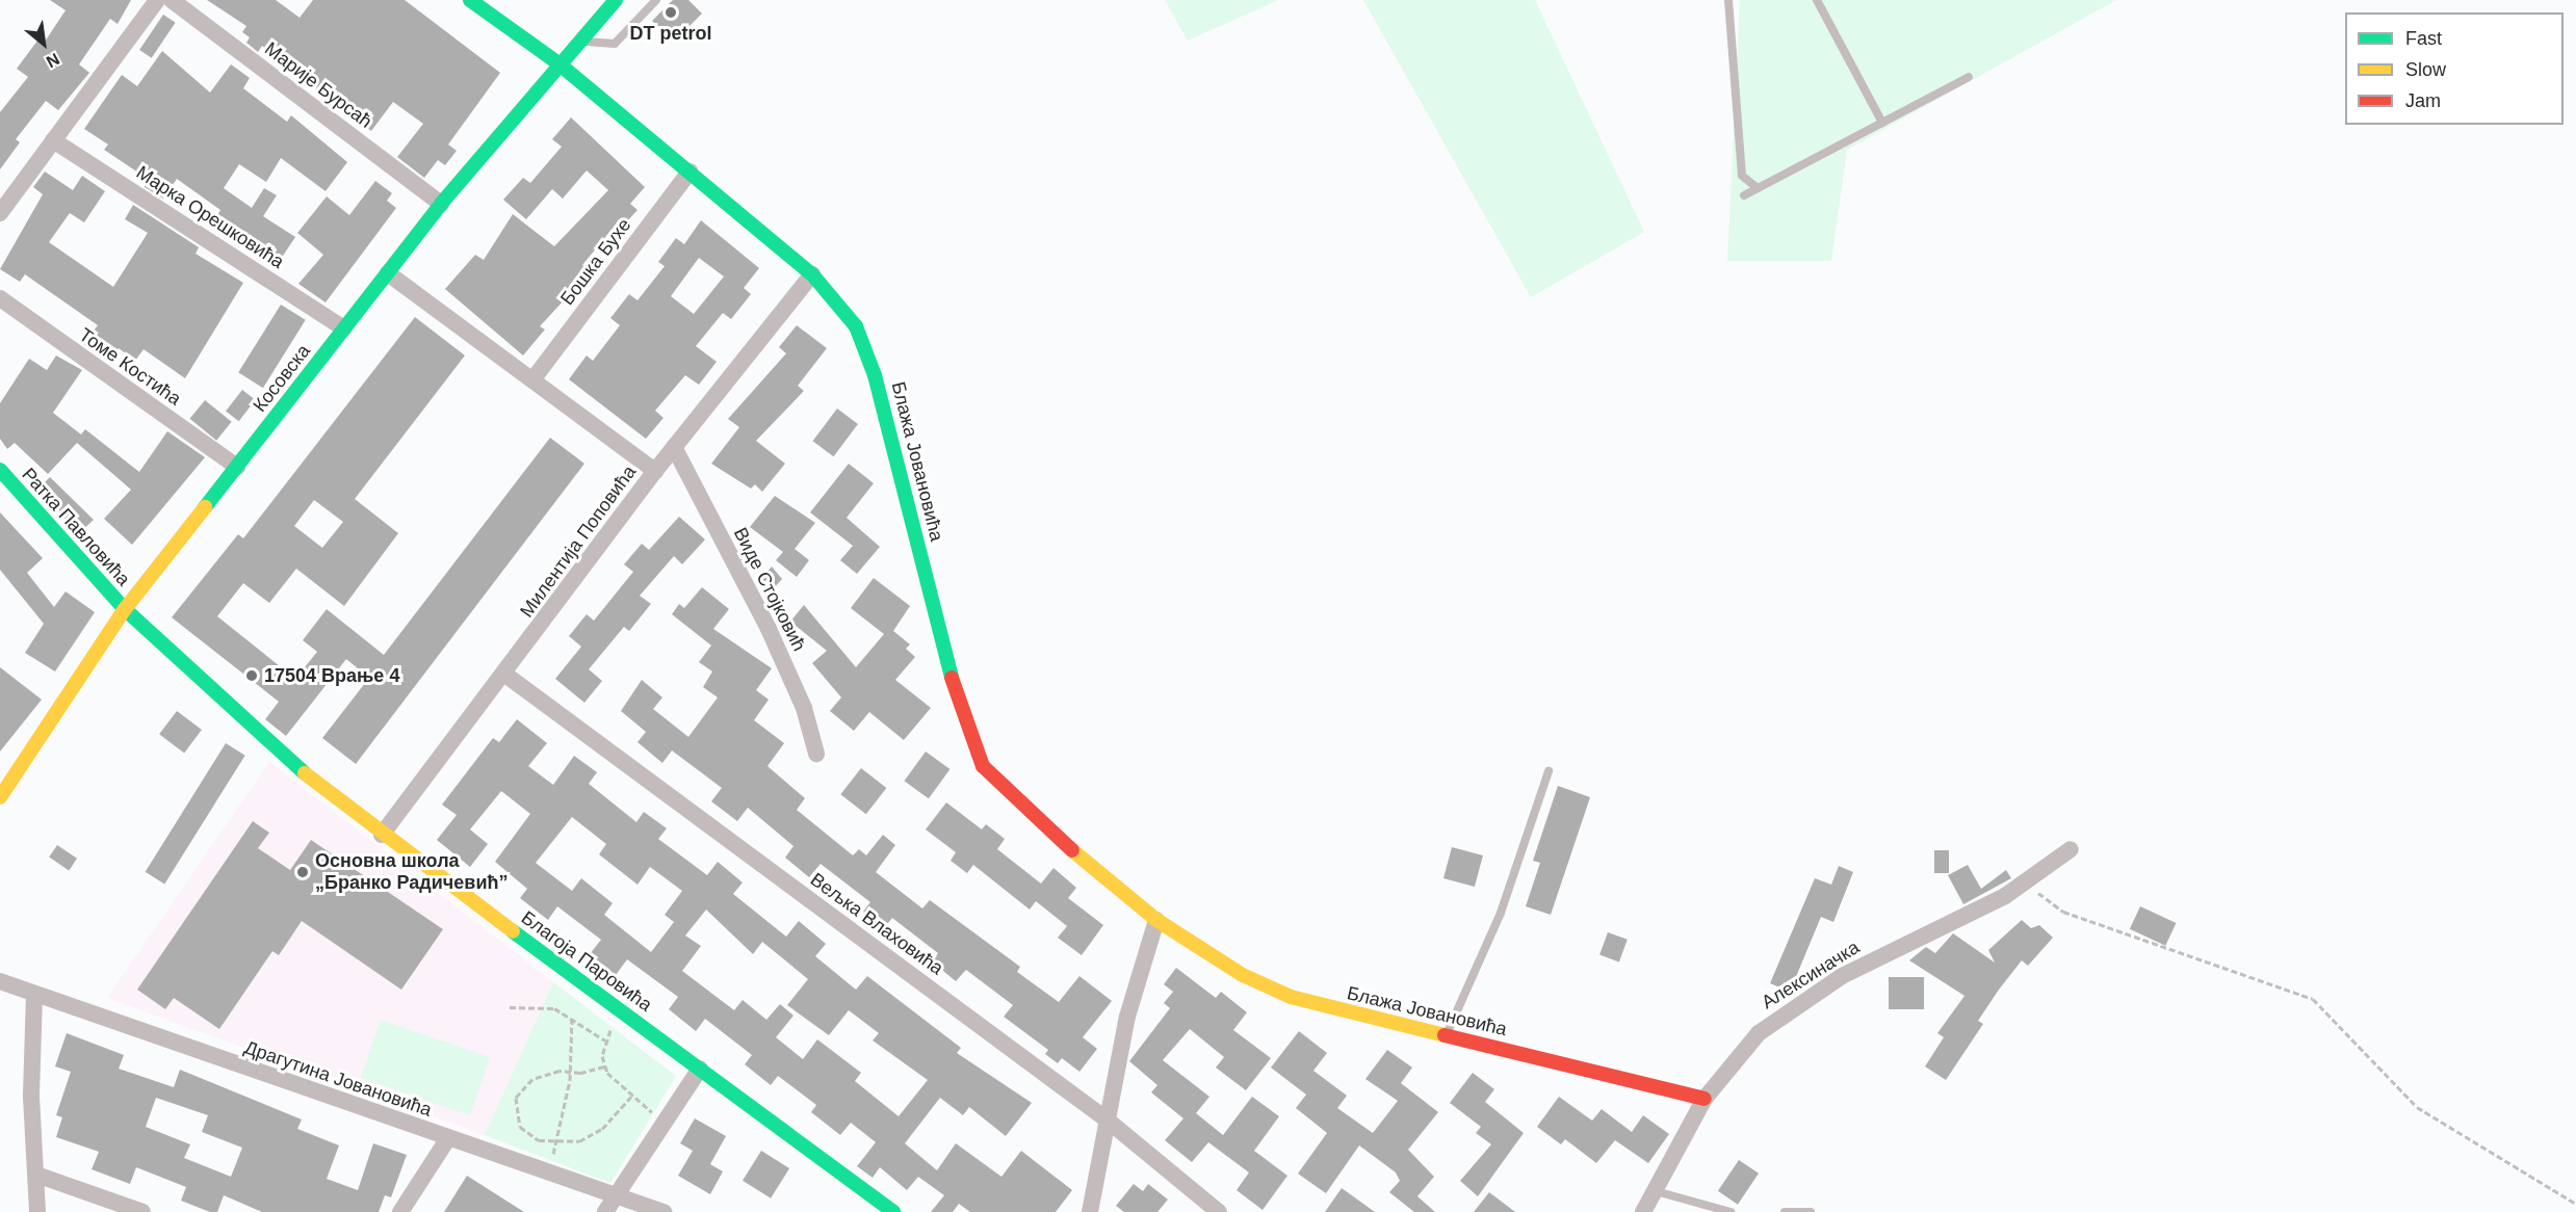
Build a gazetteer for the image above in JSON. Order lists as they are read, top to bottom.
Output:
{
  "streets": {
    "street": [
      "Марије Бурсаћ",
      "Марка Орешковића",
      "Бошка Бухе",
      "Томе Костића",
      "Косовска",
      "Блажа Јовановића",
      "Ратка Павловића",
      "Милентија Поповића",
      "Виде Стојковић",
      "Вељка Влаховића",
      "Благоја Паровића",
      "Алексиначка",
      "Драгутина Јовановића"
    ]
  },
  "crossings": [
    ["Марије Бурсаћ", "Косовска"],
    ["Марка Орешковића", "Косовска"],
    ["Бошка Бухе", "Блажа Јовановића"],
    ["Томе Костића", "Косовска"],
    ["Косовска", "Блажа Јовановића"],
    ["Косовска", "Ратка Павловића"],
    ["Косовска", "Благоја Паровића"],
    ["Блажа Јовановића", "Милентија Поповића"],
    ["Блажа Јовановића", "Алексиначка"],
    ["Ратка Павловића", "Благоја Паровића"],
    ["Милентија Поповића", "Виде Стојковић"],
    ["Милентија Поповића", "Вељка Влаховића"],
    ["Милентија Поповића", "Благоја Паровића"]
  ],
  "places": ["DT petrol", "17504 Врање 4", "Основна школа „Бранко Радичевић”"],
  "legend": ["Fast", "Slow", "Jam"],
  "north": "bottom right"
}
